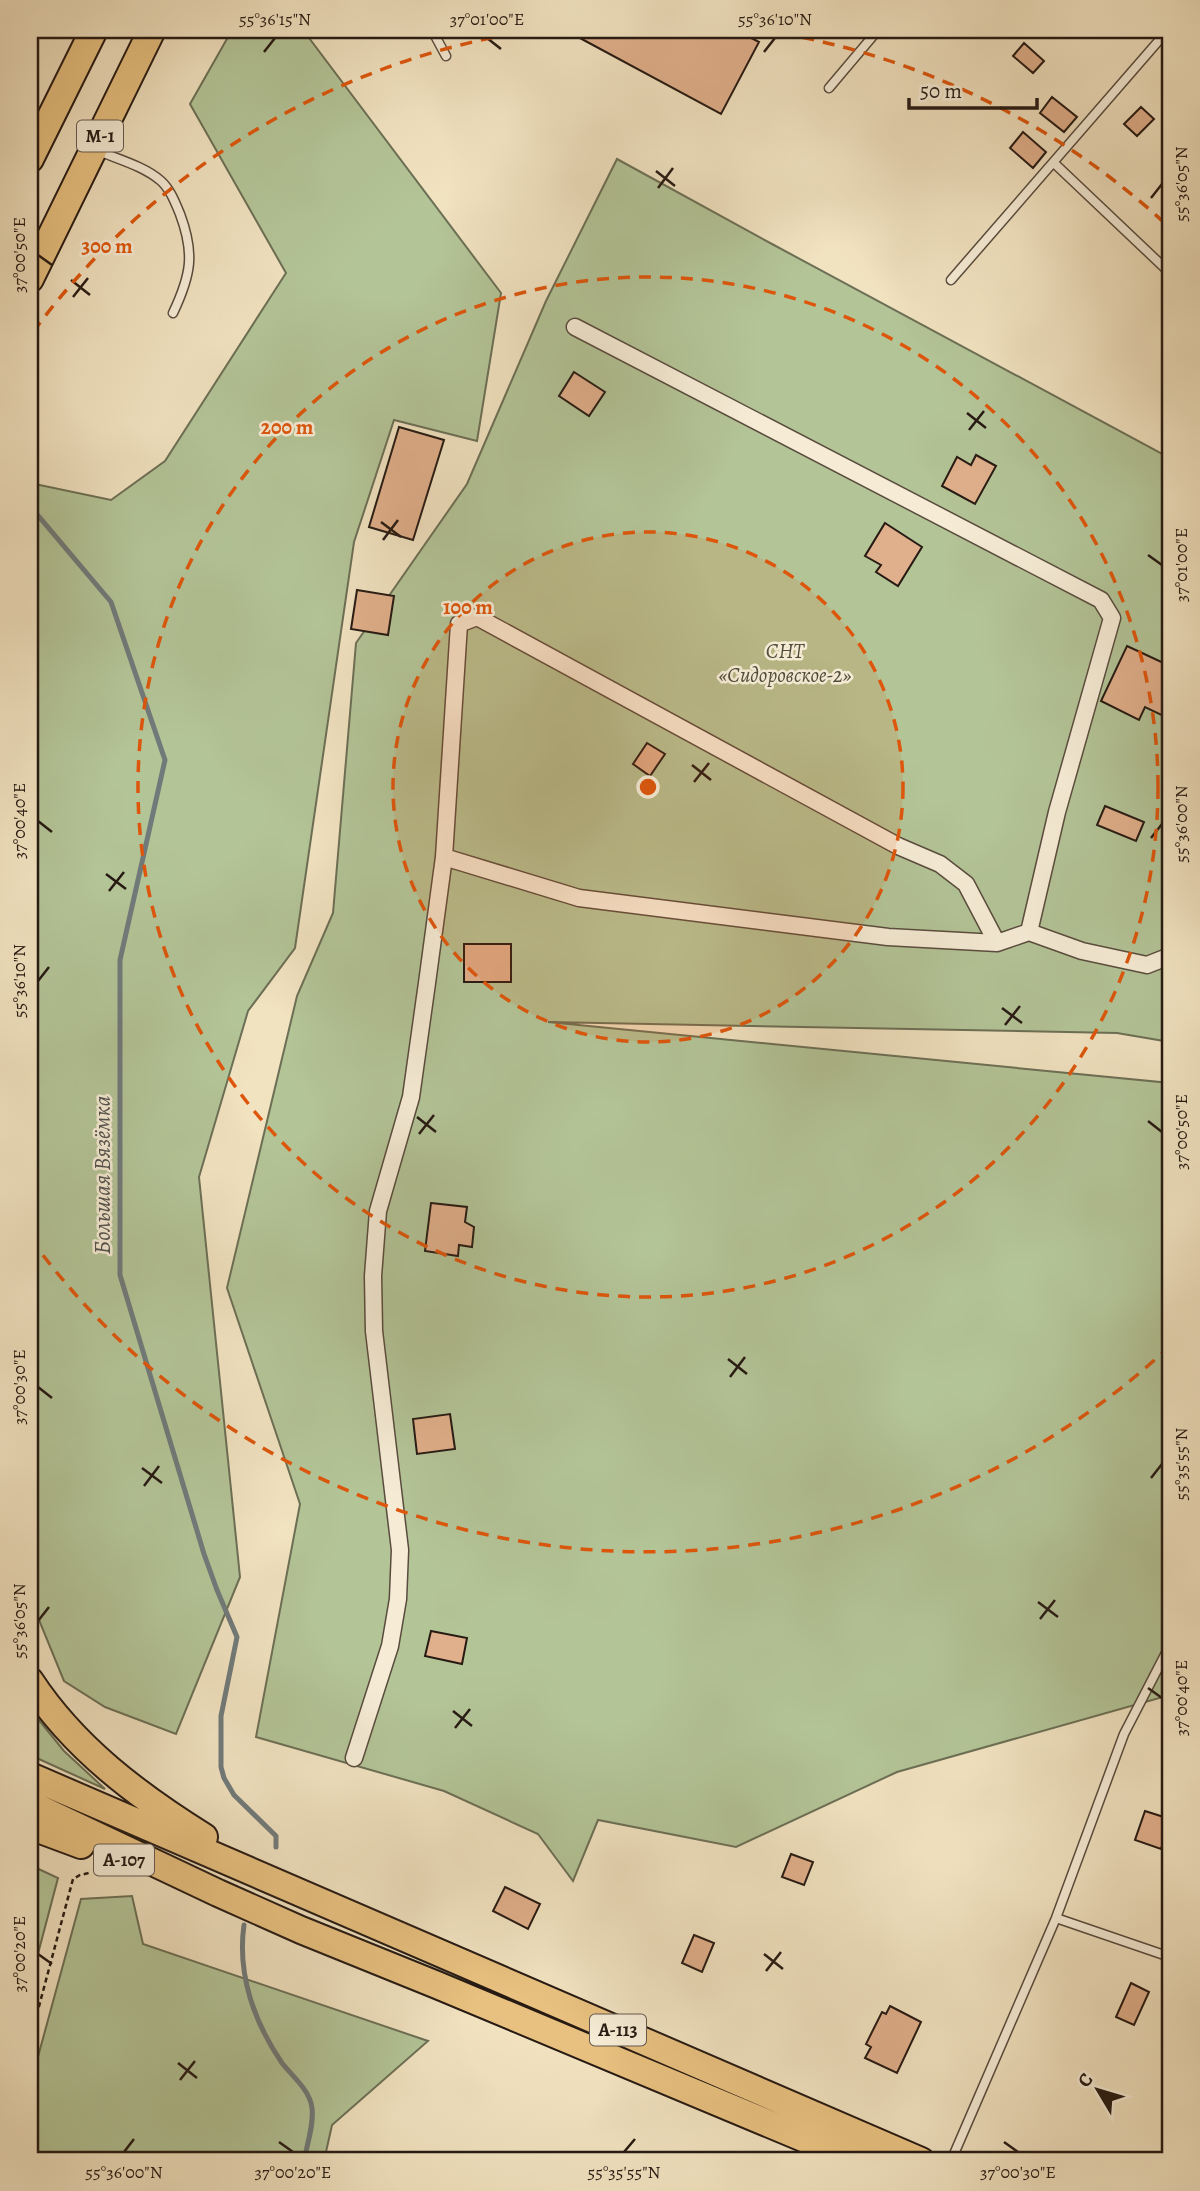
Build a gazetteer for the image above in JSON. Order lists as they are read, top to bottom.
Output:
{
  "streets": {
    "highway": ["М-1", "А-107", "А-113"]
  },
  "crossings": [
    ["А-107", "А-113"]
  ],
  "water": ["Большая Вязёмка"],
  "parks": ["СНТ «Сидоровское-2»"],
  "scale_bar": "50 m",
  "north": "top left",
  "coordinates": [
    "55°36'15\"N",
    "37°01'00\"E",
    "55°36'10\"N",
    "55°36'05\"N",
    "37°00'50\"E",
    "37°00'40\"E",
    "55°36'00\"N",
    "37°00'30\"E",
    "55°35'55\"N",
    "37°00'20\"E"
  ],
  "rings": ["300 m", "200 m", "100 m"]
}
